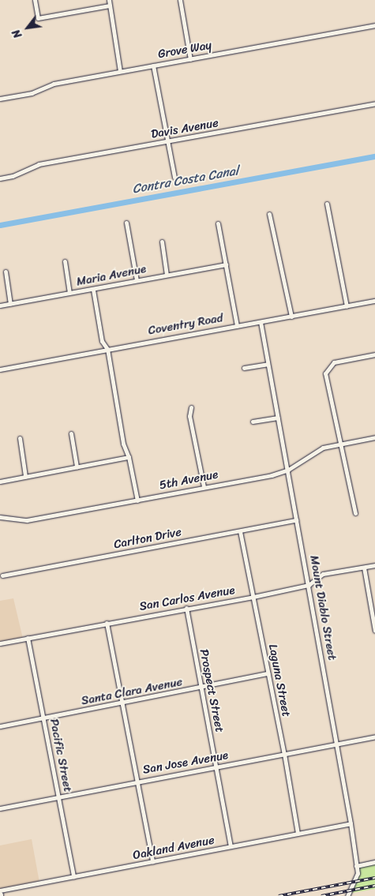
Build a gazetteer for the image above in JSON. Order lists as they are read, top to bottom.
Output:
{
  "streets": {
    "street": [
      "Grove Way",
      "Davis Avenue",
      "Maria Avenue",
      "Coventry Road",
      "5th Avenue",
      "Carlton Drive",
      "San Carlos Avenue",
      "Mount Diablo Street",
      "Laguna Street",
      "Prospect Street",
      "Santa Clara Avenue",
      "Pacific Street",
      "San Jose Avenue",
      "Oakland Avenue"
    ]
  },
  "crossings": [
    ["Coventry Road", "Mount Diablo Street"],
    ["5th Avenue", "Mount Diablo Street"],
    ["Carlton Drive", "Mount Diablo Street"],
    ["Carlton Drive", "Laguna Street"],
    ["San Carlos Avenue", "Mount Diablo Street"],
    ["San Carlos Avenue", "Laguna Street"],
    ["San Carlos Avenue", "Prospect Street"],
    ["San Carlos Avenue", "Pacific Street"],
    ["Mount Diablo Street", "San Jose Avenue"],
    ["Mount Diablo Street", "Oakland Avenue"],
    ["Laguna Street", "Santa Clara Avenue"],
    ["Laguna Street", "San Jose Avenue"],
    ["Laguna Street", "Oakland Avenue"],
    ["Prospect Street", "Santa Clara Avenue"],
    ["Prospect Street", "San Jose Avenue"],
    ["Prospect Street", "Oakland Avenue"],
    ["Santa Clara Avenue", "Pacific Street"],
    ["Pacific Street", "San Jose Avenue"],
    ["Pacific Street", "Oakland Avenue"]
  ],
  "water": ["Contra Costa Canal"],
  "north": "bottom left"
}
